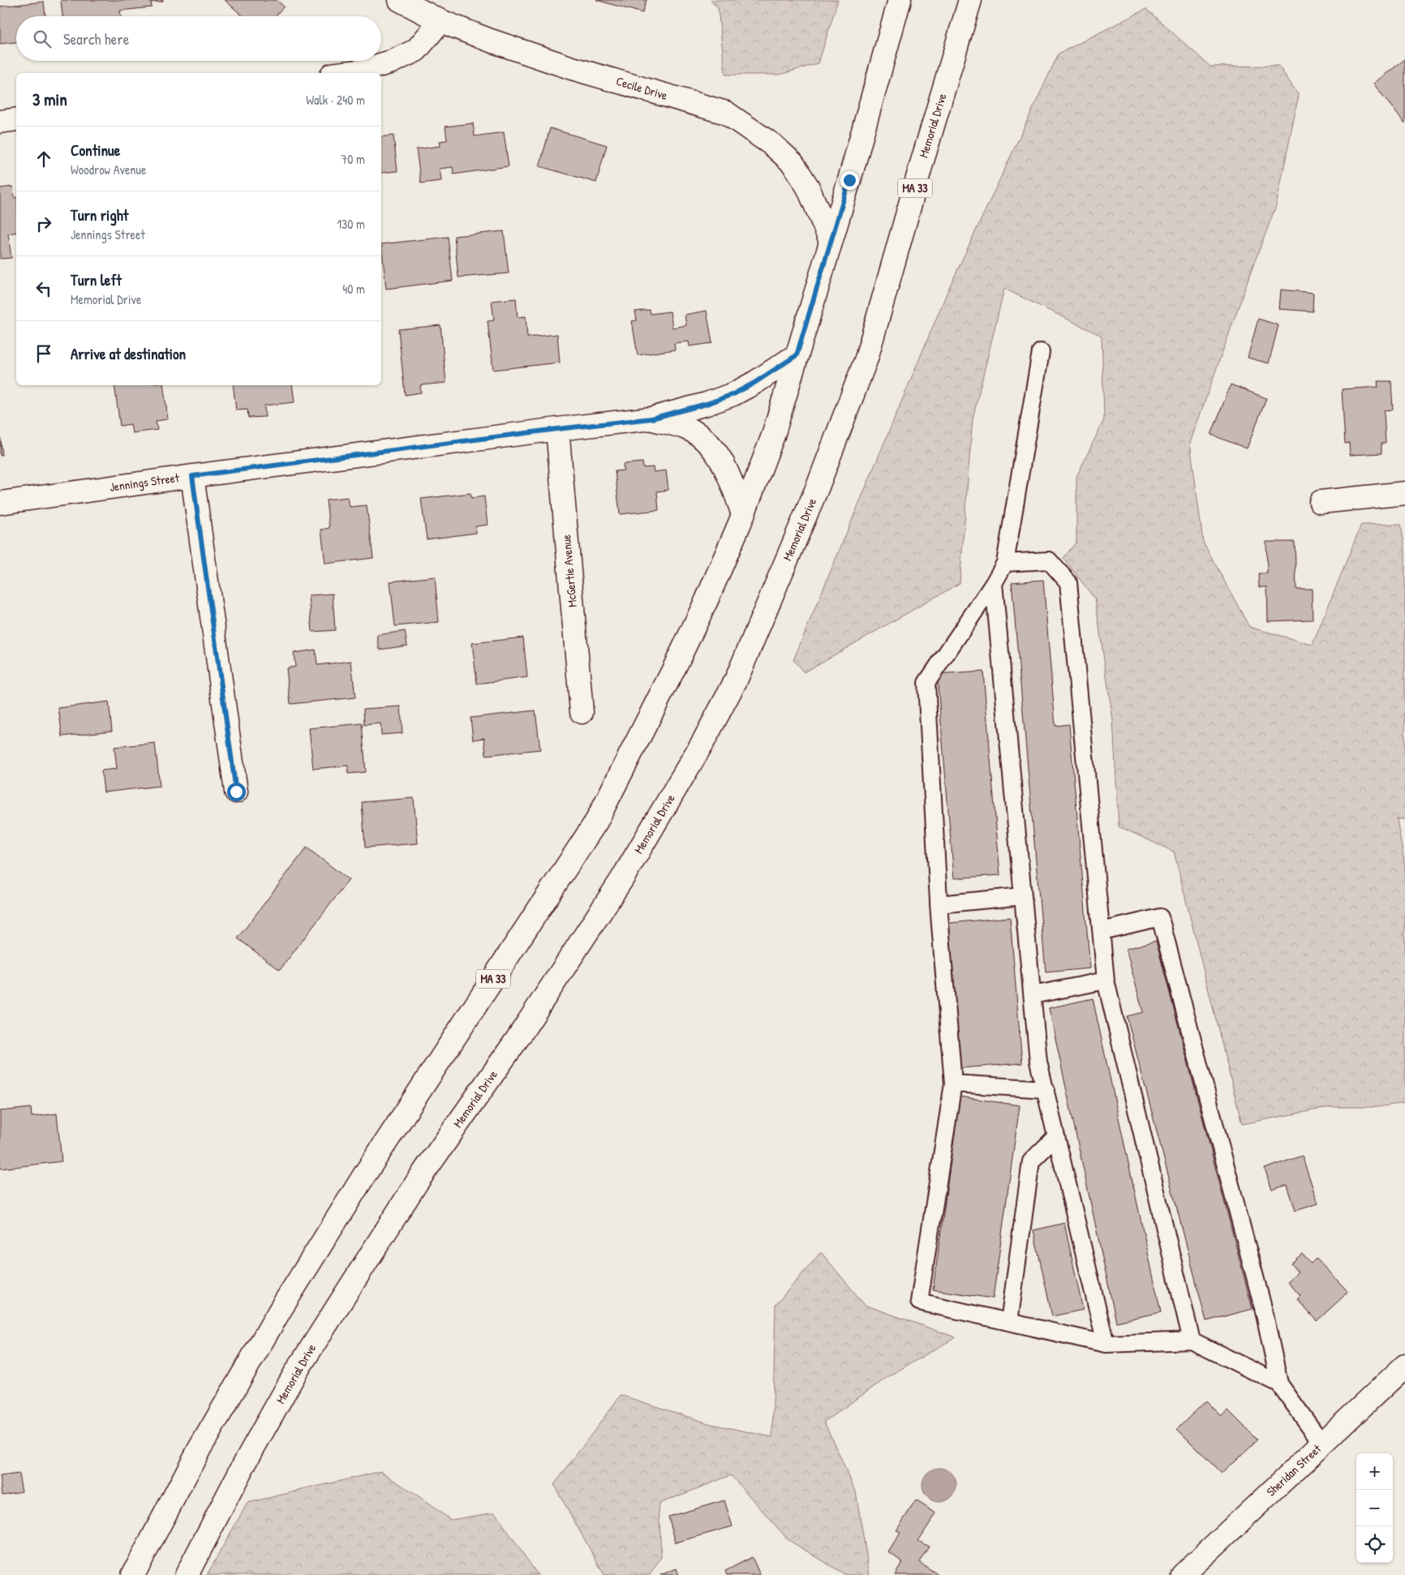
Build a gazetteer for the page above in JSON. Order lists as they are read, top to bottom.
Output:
{
  "streets": {
    "main road": [
      "Cecile Drive",
      "Memorial Drive",
      "MA 33",
      "Jennings Street",
      "McGertie Avenue",
      "Sheridan Street"
    ]
  },
  "crossings": [
    ["Cecile Drive", "MA 33"],
    ["MA 33", "Jennings Street"],
    ["Jennings Street", "McGertie Avenue"]
  ],
  "page": {
    "search": "Search here",
    "heading": ["3 min", "Walk · 240 m"],
    "list": [
      ["Continue", "Woodrow Avenue", "70 m"],
      ["Turn right", "Jennings Street", "130 m"],
      ["Turn left", "Memorial Drive", "40 m"],
      "Arrive at destination"
    ],
    "map_buttons": ["+", "−"]
  }
}
